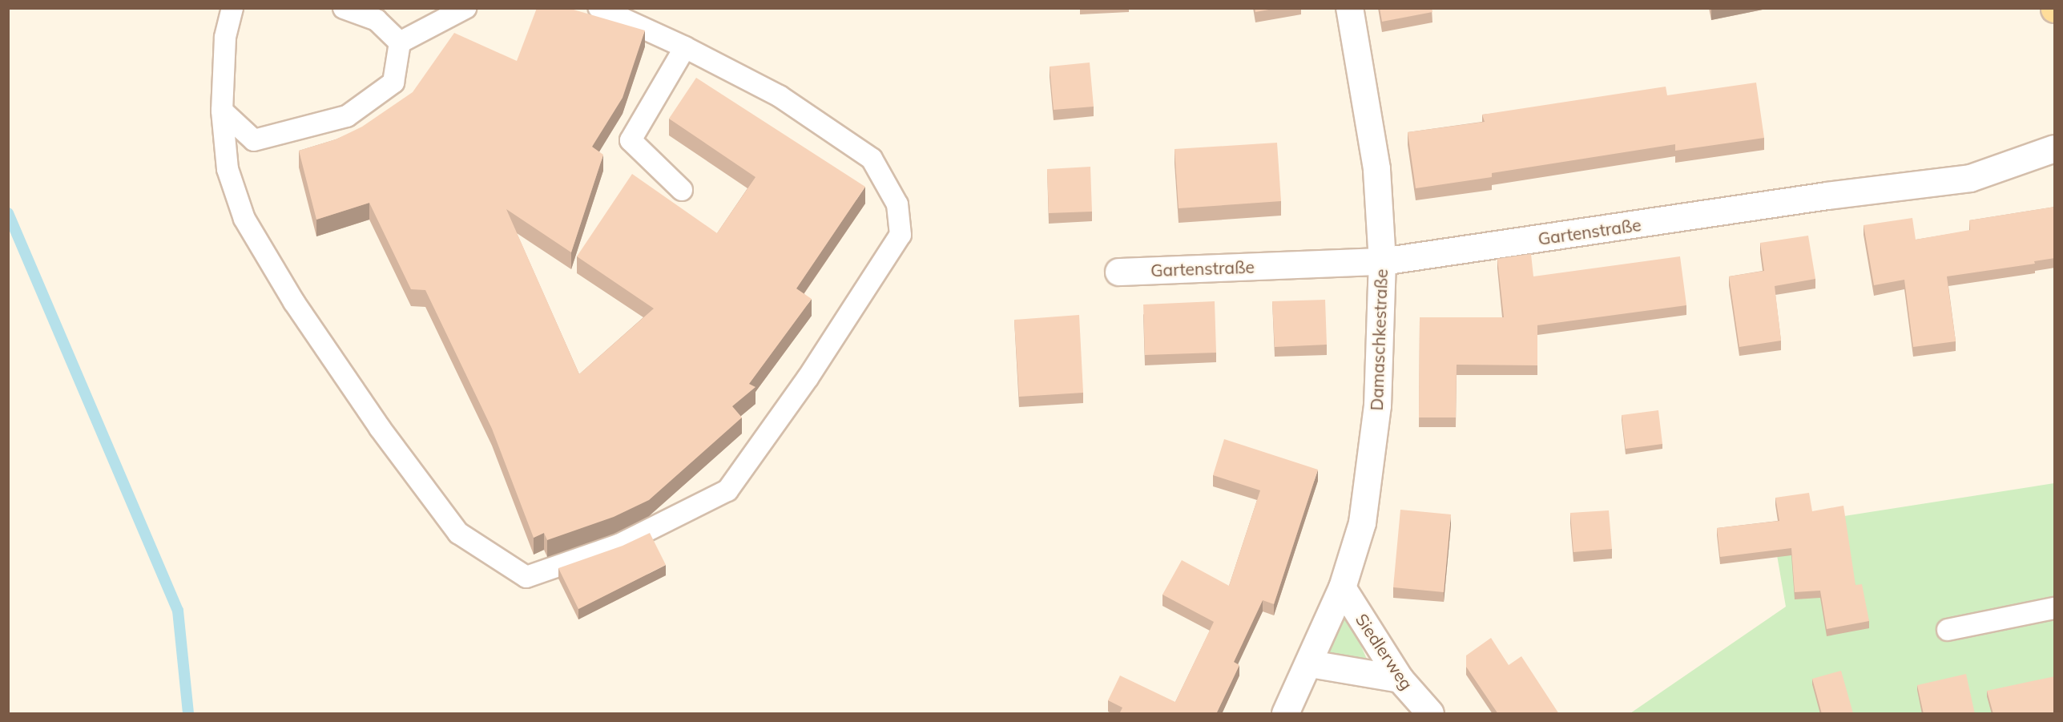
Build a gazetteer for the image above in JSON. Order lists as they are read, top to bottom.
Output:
{
  "streets": {
    "street": ["Gartenstraße", "Damaschkestraße", "Siedlerweg"]
  },
  "crossings": [
    ["Gartenstraße", "Damaschkestraße"],
    ["Damaschkestraße", "Siedlerweg"]
  ]
}
